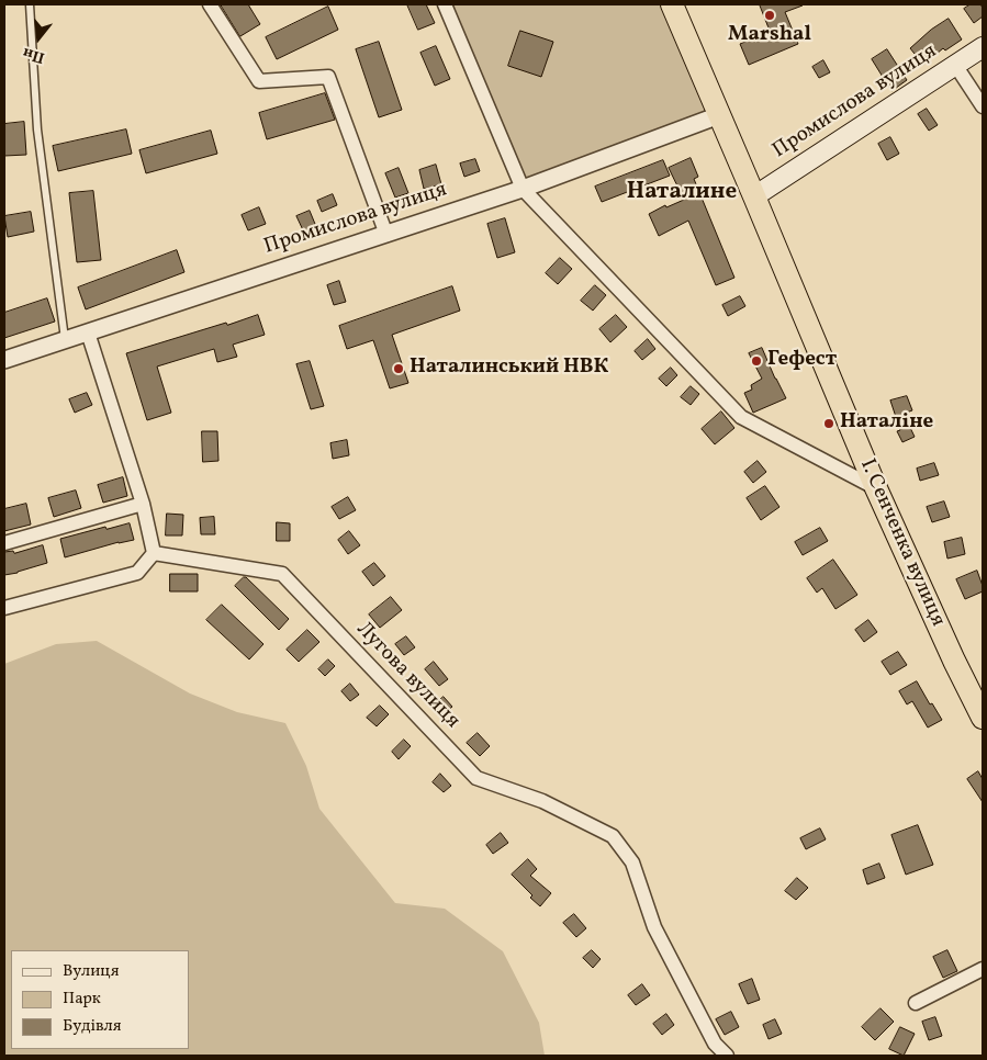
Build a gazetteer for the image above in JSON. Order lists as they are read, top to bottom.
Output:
{
  "streets": {
    "highway": ["І. Сенченка вулиця"],
    "main road": ["Промислова вулиця"],
    "street": ["Лугова вулиця"]
  },
  "crossings": [
    ["Промислова вулиця", "І. Сенченка вулиця"]
  ],
  "districts": ["Наталине"],
  "places": [
    "Marshal",
    "Гефест",
    "Наталинський НВК",
    "Наталіне"
  ],
  "legend": ["Вулиця", "Парк", "Будівля"],
  "north": "bottom"
}
